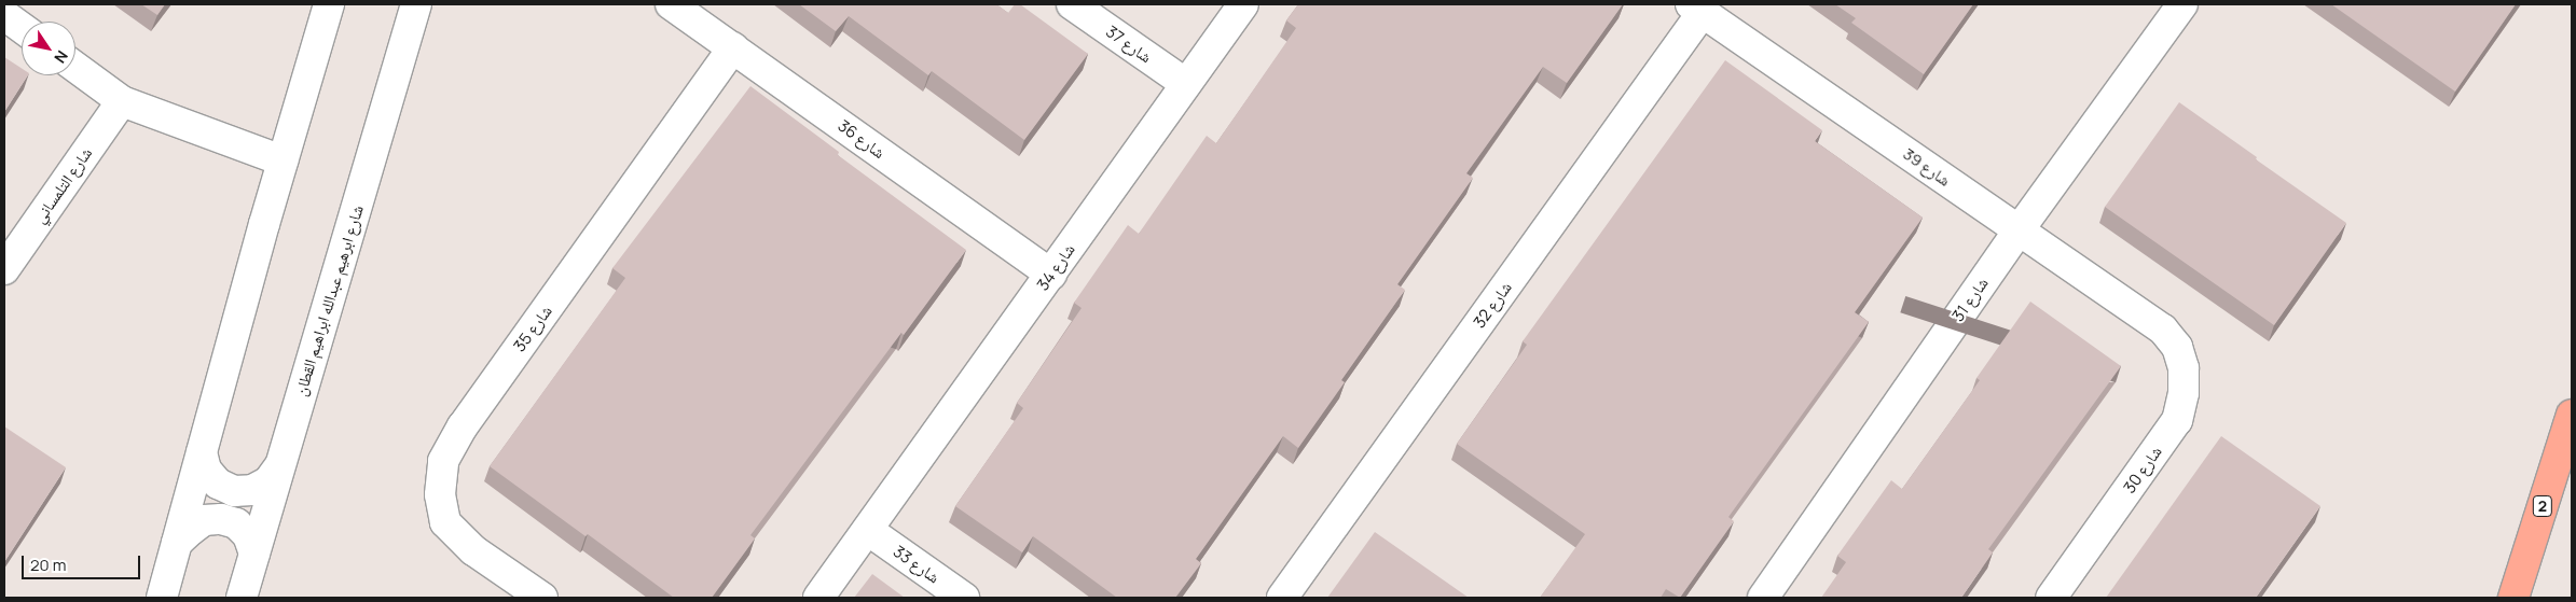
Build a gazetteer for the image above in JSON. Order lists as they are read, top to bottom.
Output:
{
  "streets": {
    "main road": ["2"],
    "street": [
      "شارع 37",
      "شارع 36",
      "شارع 39",
      "شارع التلمساني",
      "شارع 34",
      "شارع 31",
      "شارع ابرهيم عبدالله ابراهيم القطان",
      "شارع 32",
      "شارع 35",
      "شارع 30",
      "شارع 33"
    ]
  },
  "crossings": [
    ["شارع 37", "شارع 34"],
    ["شارع 36", "شارع 34"],
    ["شارع 36", "شارع 35"],
    ["شارع 39", "شارع 31"],
    ["شارع 39", "شارع 32"],
    ["شارع 39", "شارع 30"],
    ["شارع 34", "شارع 33"]
  ],
  "scale_bar": "20 m",
  "north": "bottom right"
}
